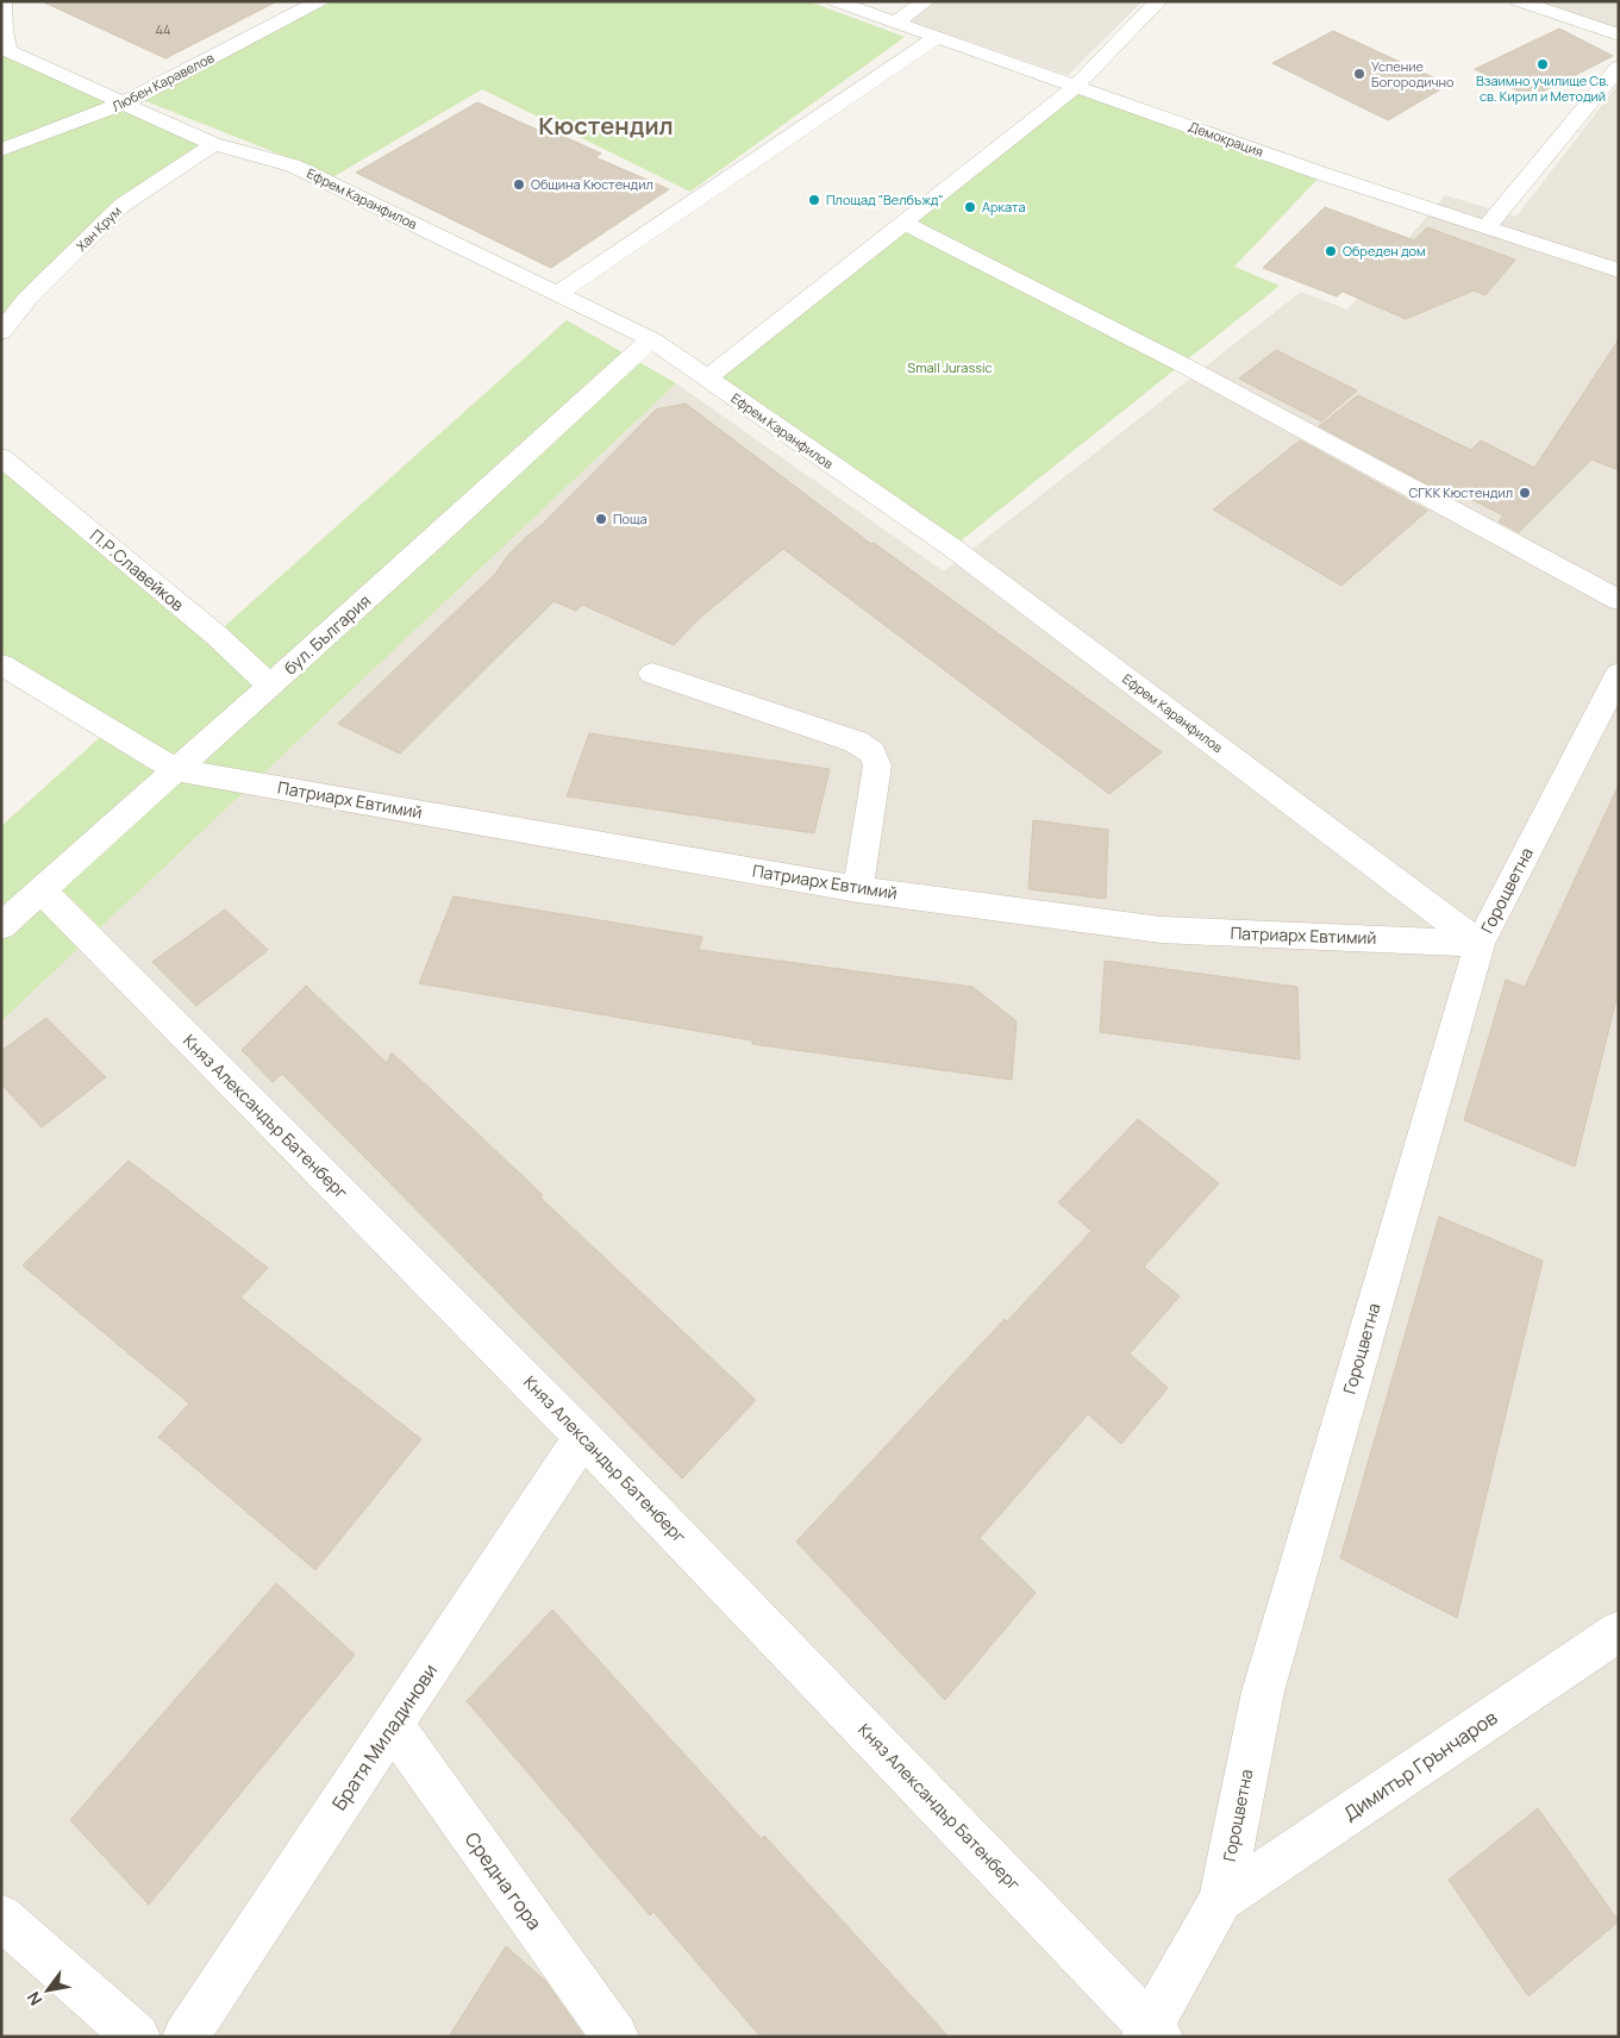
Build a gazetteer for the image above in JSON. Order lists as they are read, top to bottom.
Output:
{
  "streets": {
    "street": [
      "Любен Kаравелов",
      "Демокрация",
      "Ефрем Каранфилов",
      "Хан Крум",
      "П.Р.Славейков",
      "бул. България",
      "Патриарх Евтимий",
      "Гороцветна",
      "Княз Александър Батенберг",
      "Братя Миладинови",
      "Димитър Грънчаров",
      "Средна гора"
    ]
  },
  "crossings": [
    ["Любен Kаравелов", "Ефрем Каранфилов"],
    ["Ефрем Каранфилов", "Хан Крум"],
    ["Ефрем Каранфилов", "бул. България"],
    ["Ефрем Каранфилов", "Патриарх Евтимий"],
    ["Ефрем Каранфилов", "Гороцветна"],
    ["П.Р.Славейков", "бул. България"],
    ["бул. България", "Патриарх Евтимий"],
    ["бул. България", "Княз Александър Батенберг"],
    ["Патриарх Евтимий", "Гороцветна"],
    ["Гороцветна", "Княз Александър Батенберг"],
    ["Гороцветна", "Димитър Грънчаров"],
    ["Княз Александър Батенберг", "Братя Миладинови"],
    ["Братя Миладинови", "Средна гора"]
  ],
  "districts": ["Кюстендил"],
  "parks": ["Small Jurassic"],
  "places": [
    "Взаимно училище Св. св. Кирил и Методий",
    "Успение Богородично",
    "Община Кюстендил",
    "Площад \"Велбъжд\"",
    "Арката",
    "Обреден дом",
    "СГКК Кюстендил",
    "Поща"
  ],
  "house_numbers": ["44"],
  "north": "bottom left"
}
